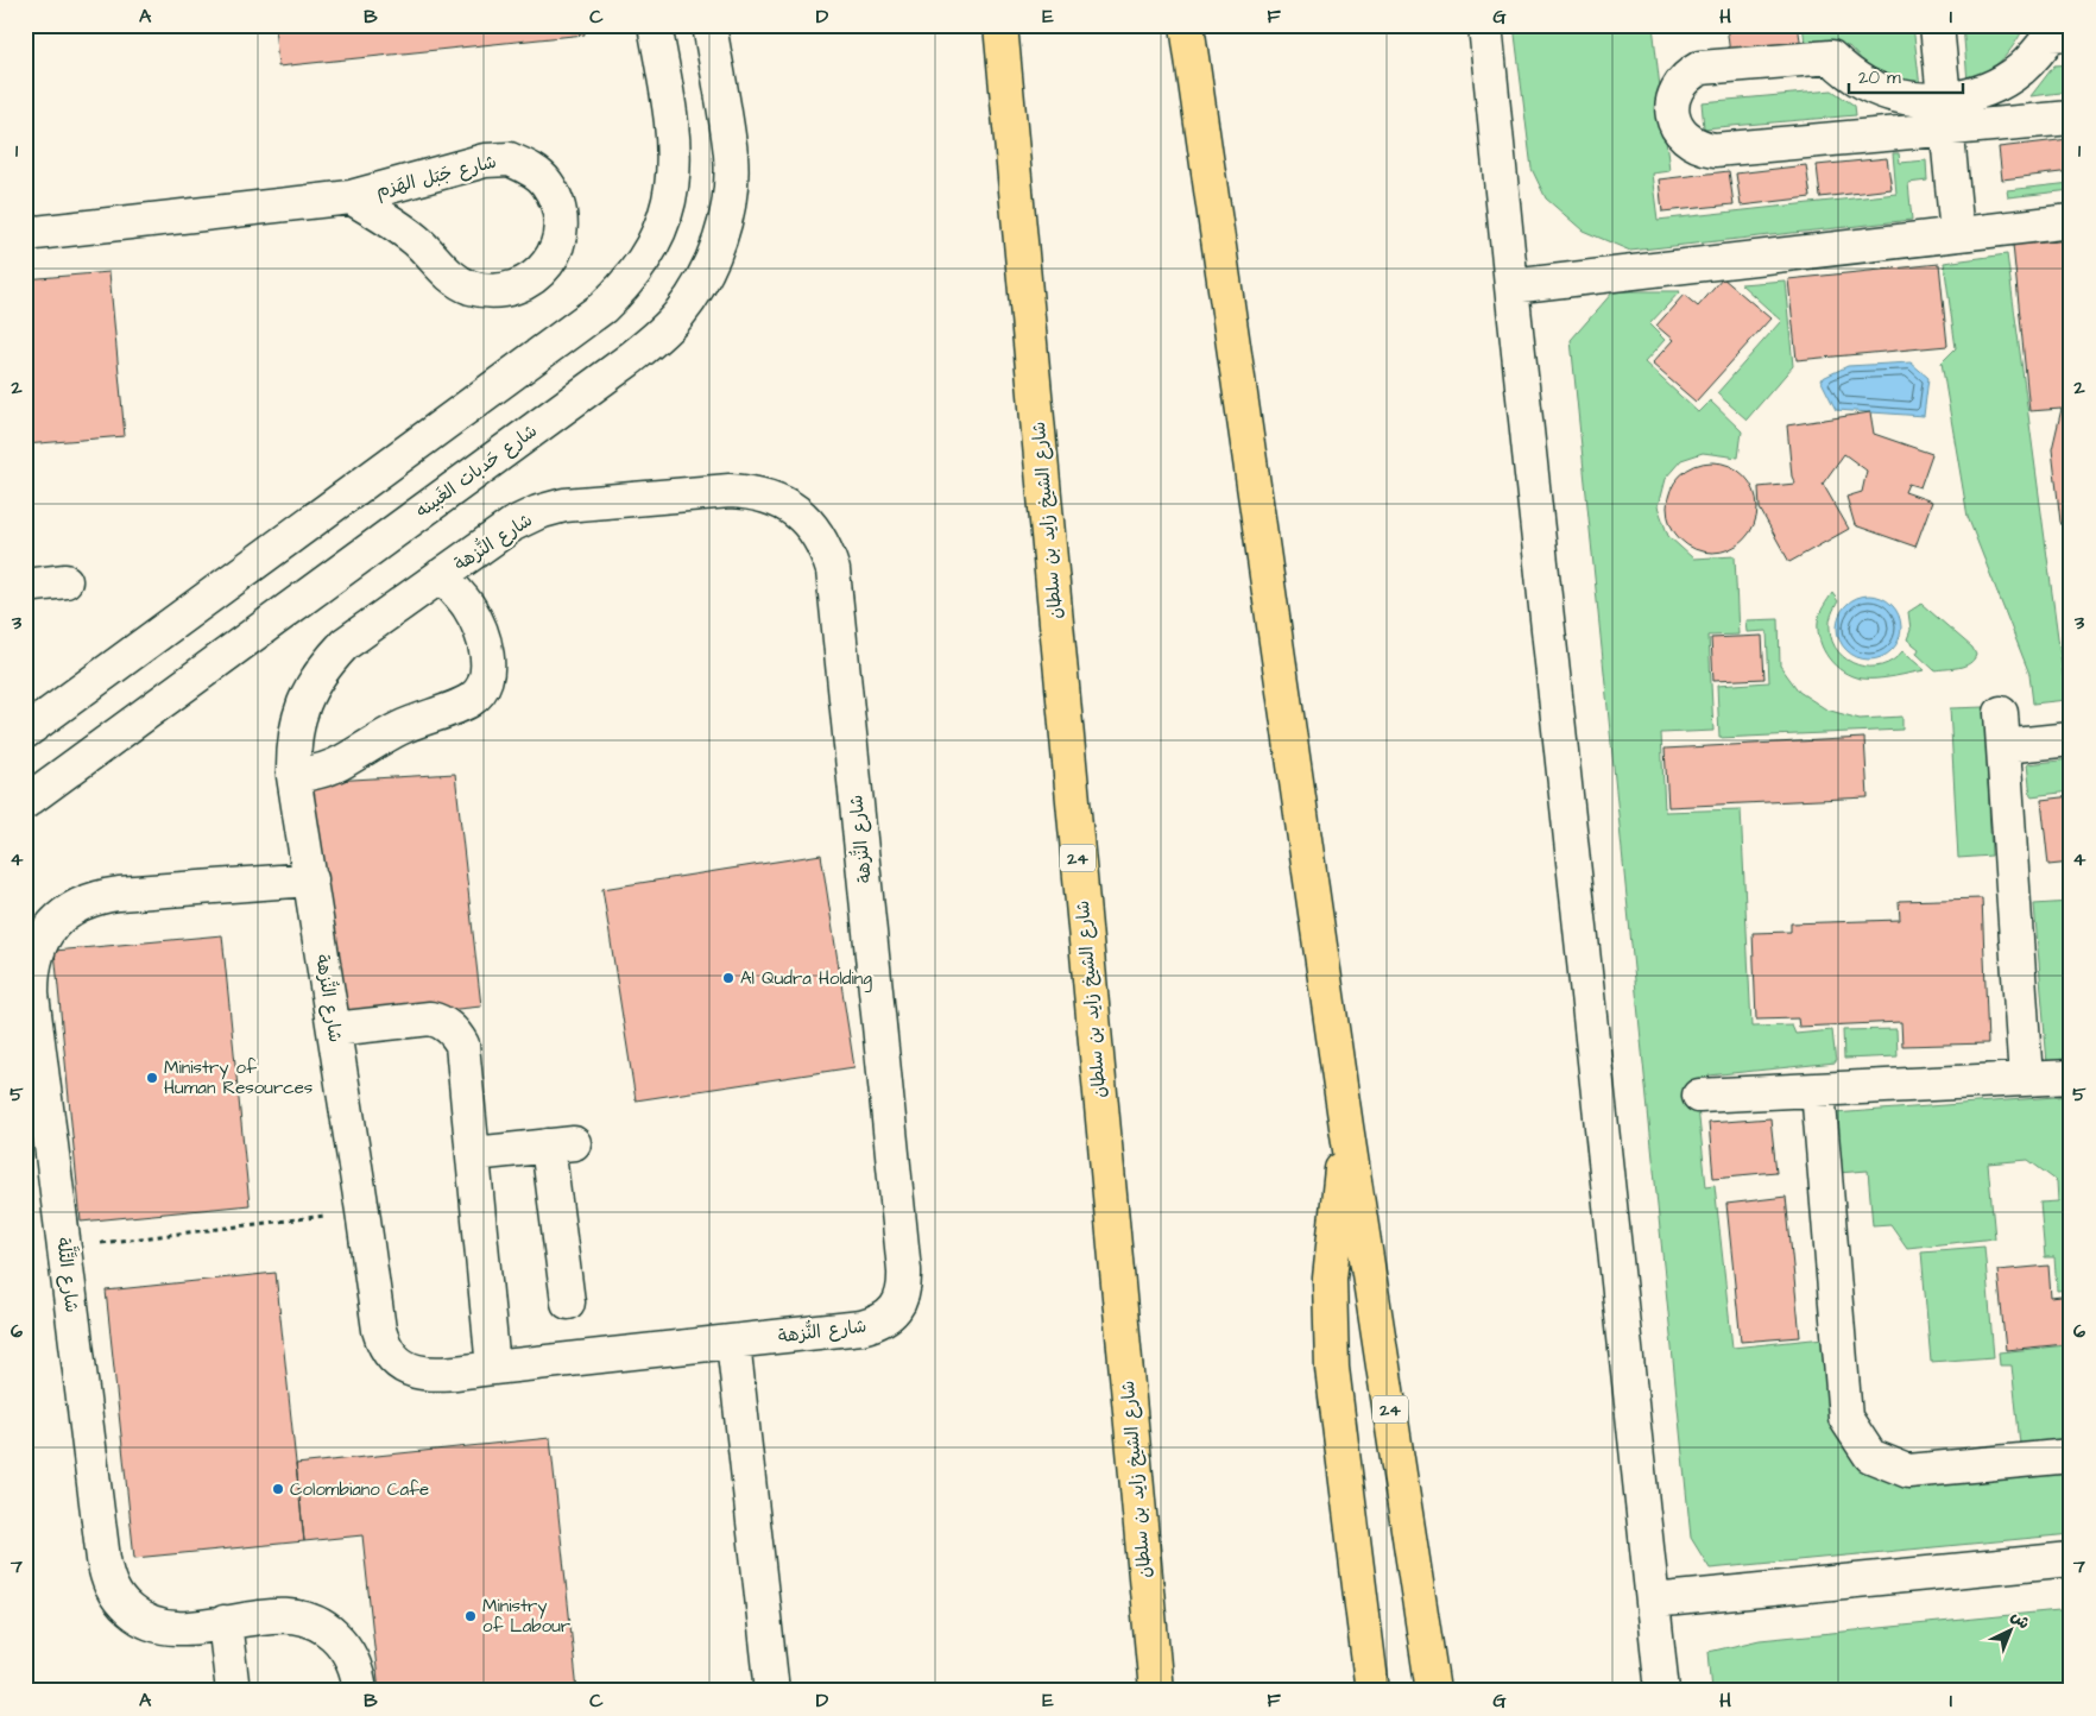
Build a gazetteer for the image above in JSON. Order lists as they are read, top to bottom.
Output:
{
  "streets": {
    "highway": ["شارع الشيخ زايد بن سلطان", "24"],
    "street": [
      "شارع جَبَل الهَزم",
      "شارع حَدبات الغَبينه",
      "شارع النُّزهة",
      "شارع التَّلَّة"
    ]
  },
  "crossings": [
    ["شارع النُّزهة", "شارع التَّلَّة"]
  ],
  "places": [
    "Al Qudra Holding",
    "Ministry of Human Resources",
    "Colombiano Cafe",
    "Ministry of Labour"
  ],
  "scale_bar": "20 m",
  "north": "top right",
  "grid": {
    "columns": [
      "A",
      "B",
      "C",
      "D",
      "E",
      "F",
      "G",
      "H",
      "I"
    ],
    "rows": [
      "1",
      "2",
      "3",
      "4",
      "5",
      "6",
      "7"
    ]
  }
}
